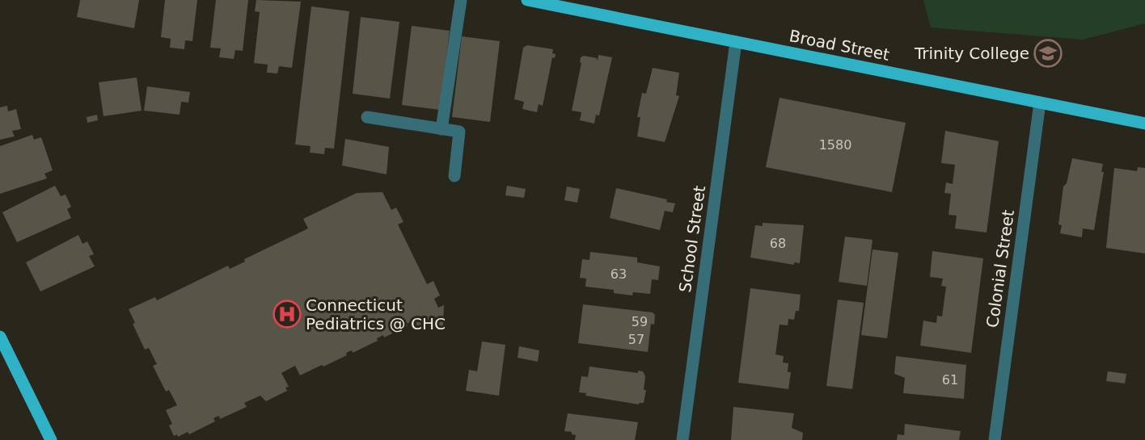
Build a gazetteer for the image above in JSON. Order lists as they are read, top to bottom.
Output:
{
  "streets": {
    "main road": ["Broad Street"],
    "street": ["School Street", "Colonial Street"]
  },
  "crossings": [
    ["Broad Street", "School Street"],
    ["Broad Street", "Colonial Street"]
  ],
  "places": {
    "school or university": ["Trinity College"],
    "hospital": ["Connecticut Pediatrics @ CHC"]
  },
  "house_numbers": [
    "1580",
    "68",
    "63",
    "59",
    "57",
    "61"
  ]
}
